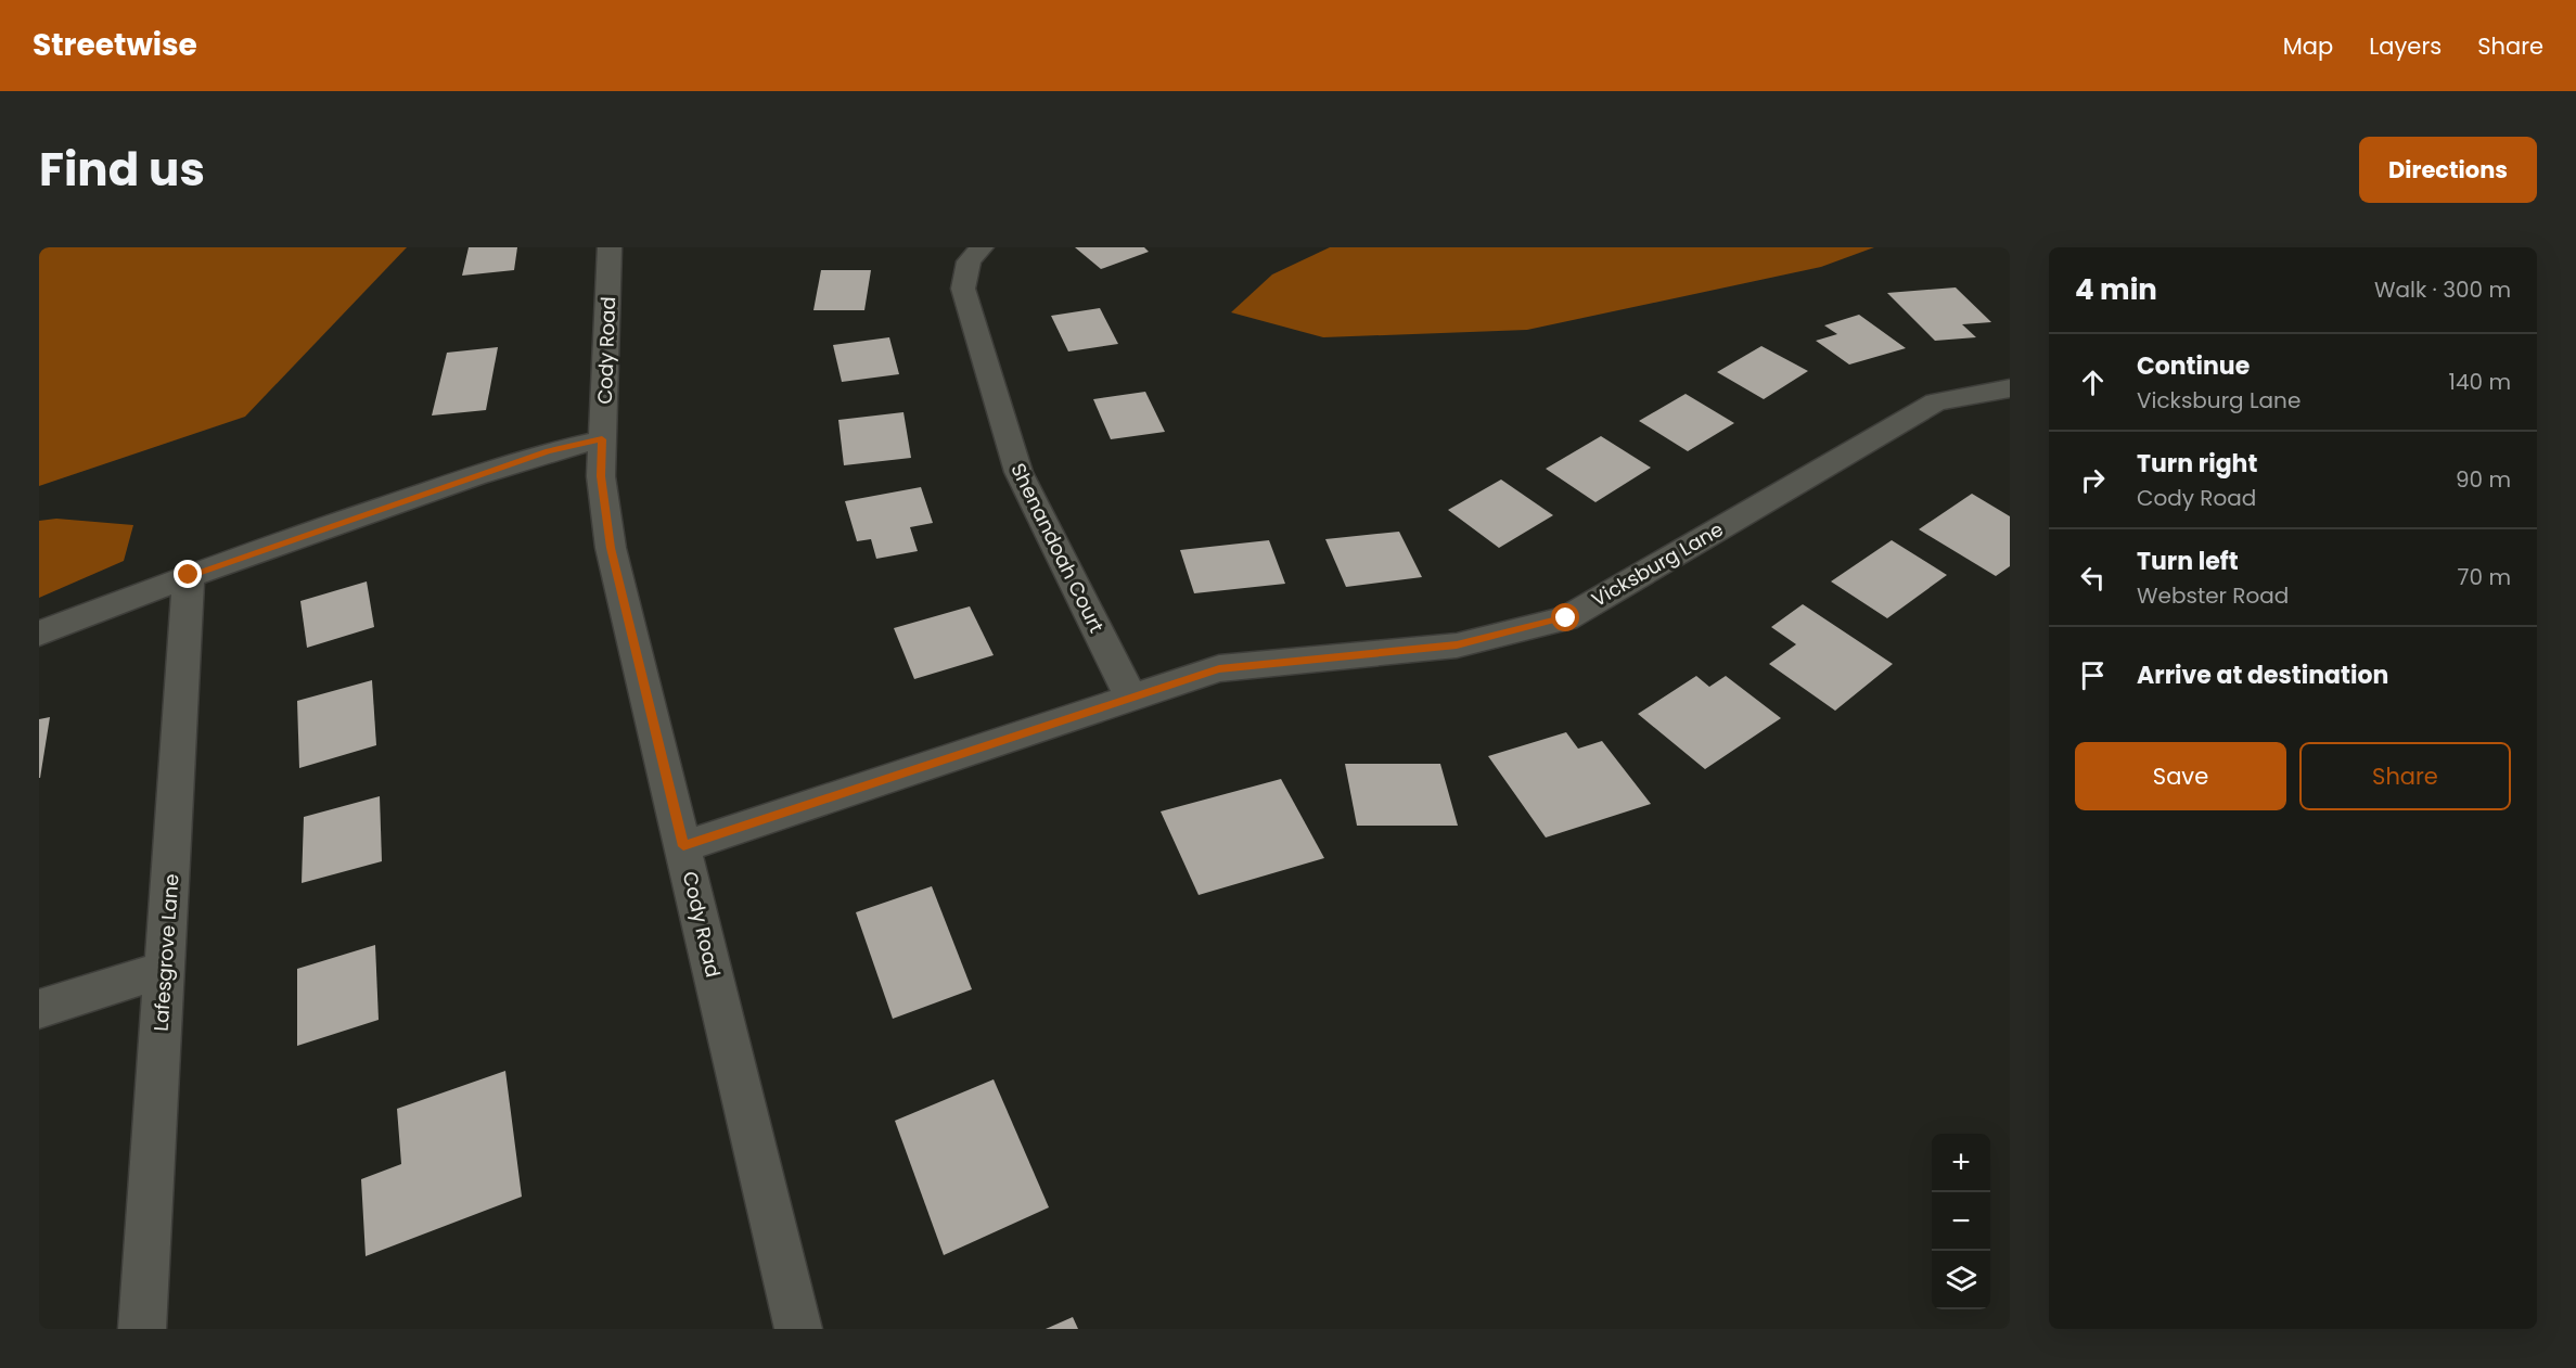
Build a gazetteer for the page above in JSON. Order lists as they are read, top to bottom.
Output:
{
  "streets": {
    "street": [
      "Cody Road",
      "Shenandoah Court",
      "Vicksburg Lane",
      "Lafesgrove Lane"
    ]
  },
  "crossings": [
    ["Cody Road", "Vicksburg Lane"],
    ["Shenandoah Court", "Vicksburg Lane"]
  ],
  "page": {
    "header": "Streetwise",
    "nav": ["Map", "Layers", "Share"],
    "title": "Find us",
    "buttons": [
      "Directions",
      ["Save", "Share"]
    ],
    "heading": ["4 min", "Walk · 300 m"],
    "list": [
      ["Continue", "Vicksburg Lane", "140 m"],
      ["Turn right", "Cody Road", "90 m"],
      ["Turn left", "Webster Road", "70 m"],
      "Arrive at destination"
    ],
    "map_buttons": ["+", "−"]
  }
}
